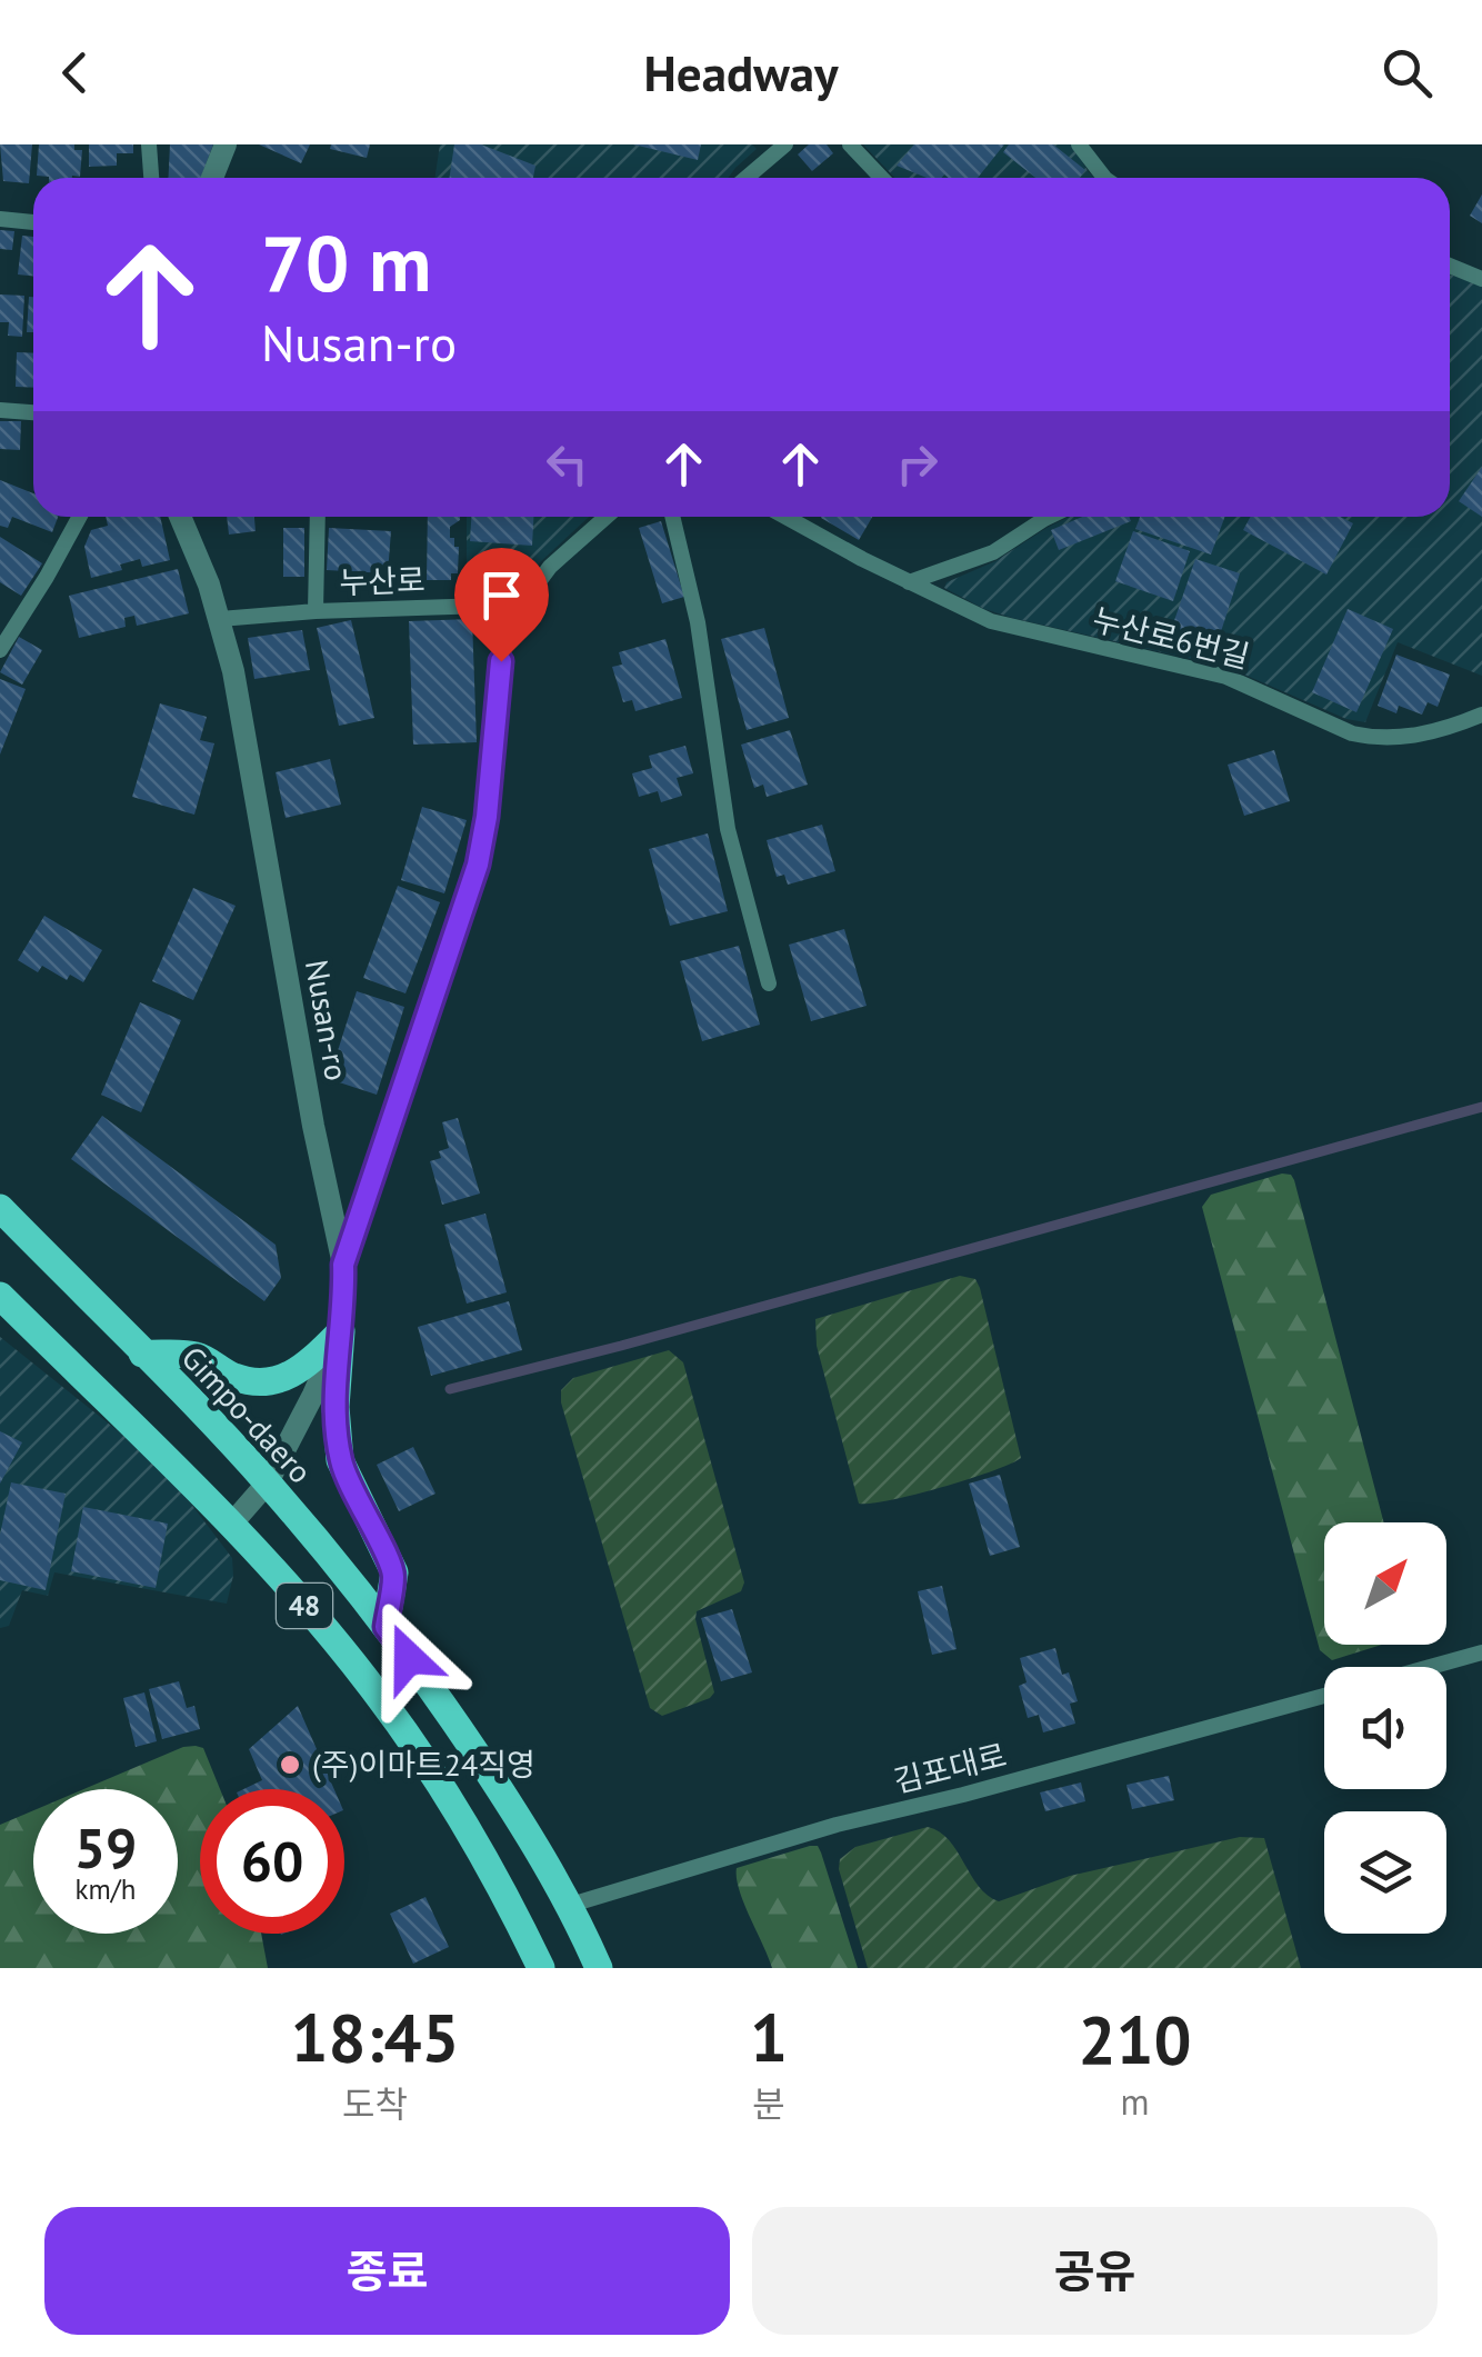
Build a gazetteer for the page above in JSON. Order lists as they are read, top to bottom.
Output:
{
  "streets": {
    "main road": ["Gimpo-daero", "48"],
    "street": ["Nusan-ro"],
    "lane": ["누산로", "누산로6번길", "김포대로"]
  },
  "crossings": [
    ["누산로", "Nusan-ro"],
    ["Nusan-ro", "Gimpo-daero"],
    ["Nusan-ro", "48"],
    ["Gimpo-daero", "김포대로"]
  ],
  "places": ["(주)이마트24직영"],
  "north": "top right",
  "page": {
    "header": "Headway",
    "turn": ["70 m", "Nusan-ro"],
    "speed": "59 km/h",
    "limit": "60",
    "eta": [
      "18:45",
      "도착",
      "1",
      "분",
      "210",
      "m"
    ],
    "buttons": ["종료", "공유"]
  }
}
